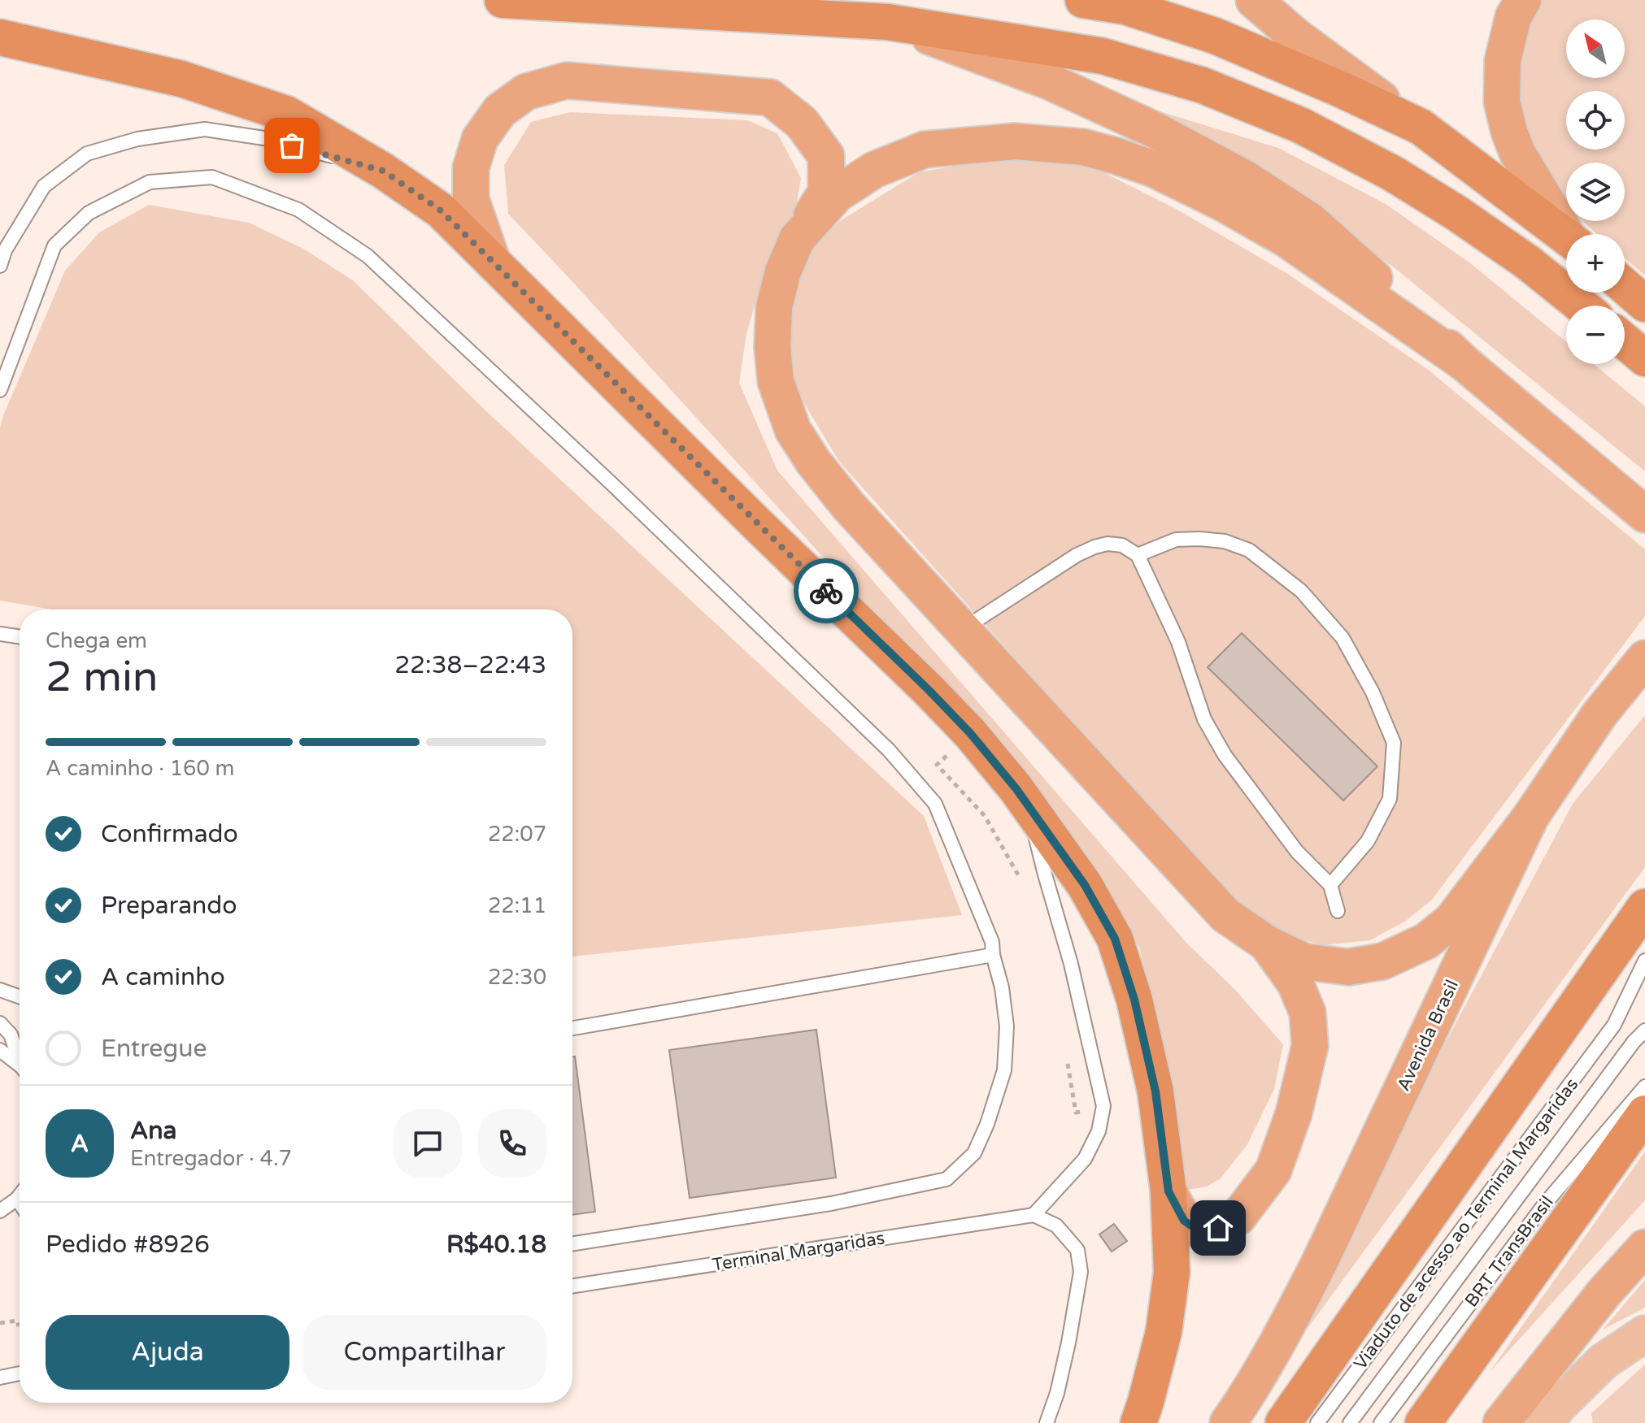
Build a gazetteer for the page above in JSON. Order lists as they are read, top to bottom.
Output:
{
  "streets": {
    "highway": ["Avenida Brasil"],
    "lane": ["Viaduto de acesso ao Terminal Margaridas", "Terminal Margaridas", "BRT TransBrasil"]
  },
  "north": "top left",
  "page": {
    "map_buttons": ["+", "−"],
    "heading": ["2 min", "Chega em", "22:38–22:43"],
    "panel": [
      "Ana",
      "Entregador · 4.7",
      "Pedido #8926",
      "R$40.18"
    ],
    "bar": "A caminho · 160 m",
    "list": [
      ["Confirmado", "22:07"],
      ["Preparando", "22:11"],
      ["A caminho", "22:30"],
      "Entregue"
    ],
    "round": "A",
    "buttons": ["Ajuda", "Compartilhar"]
  }
}
